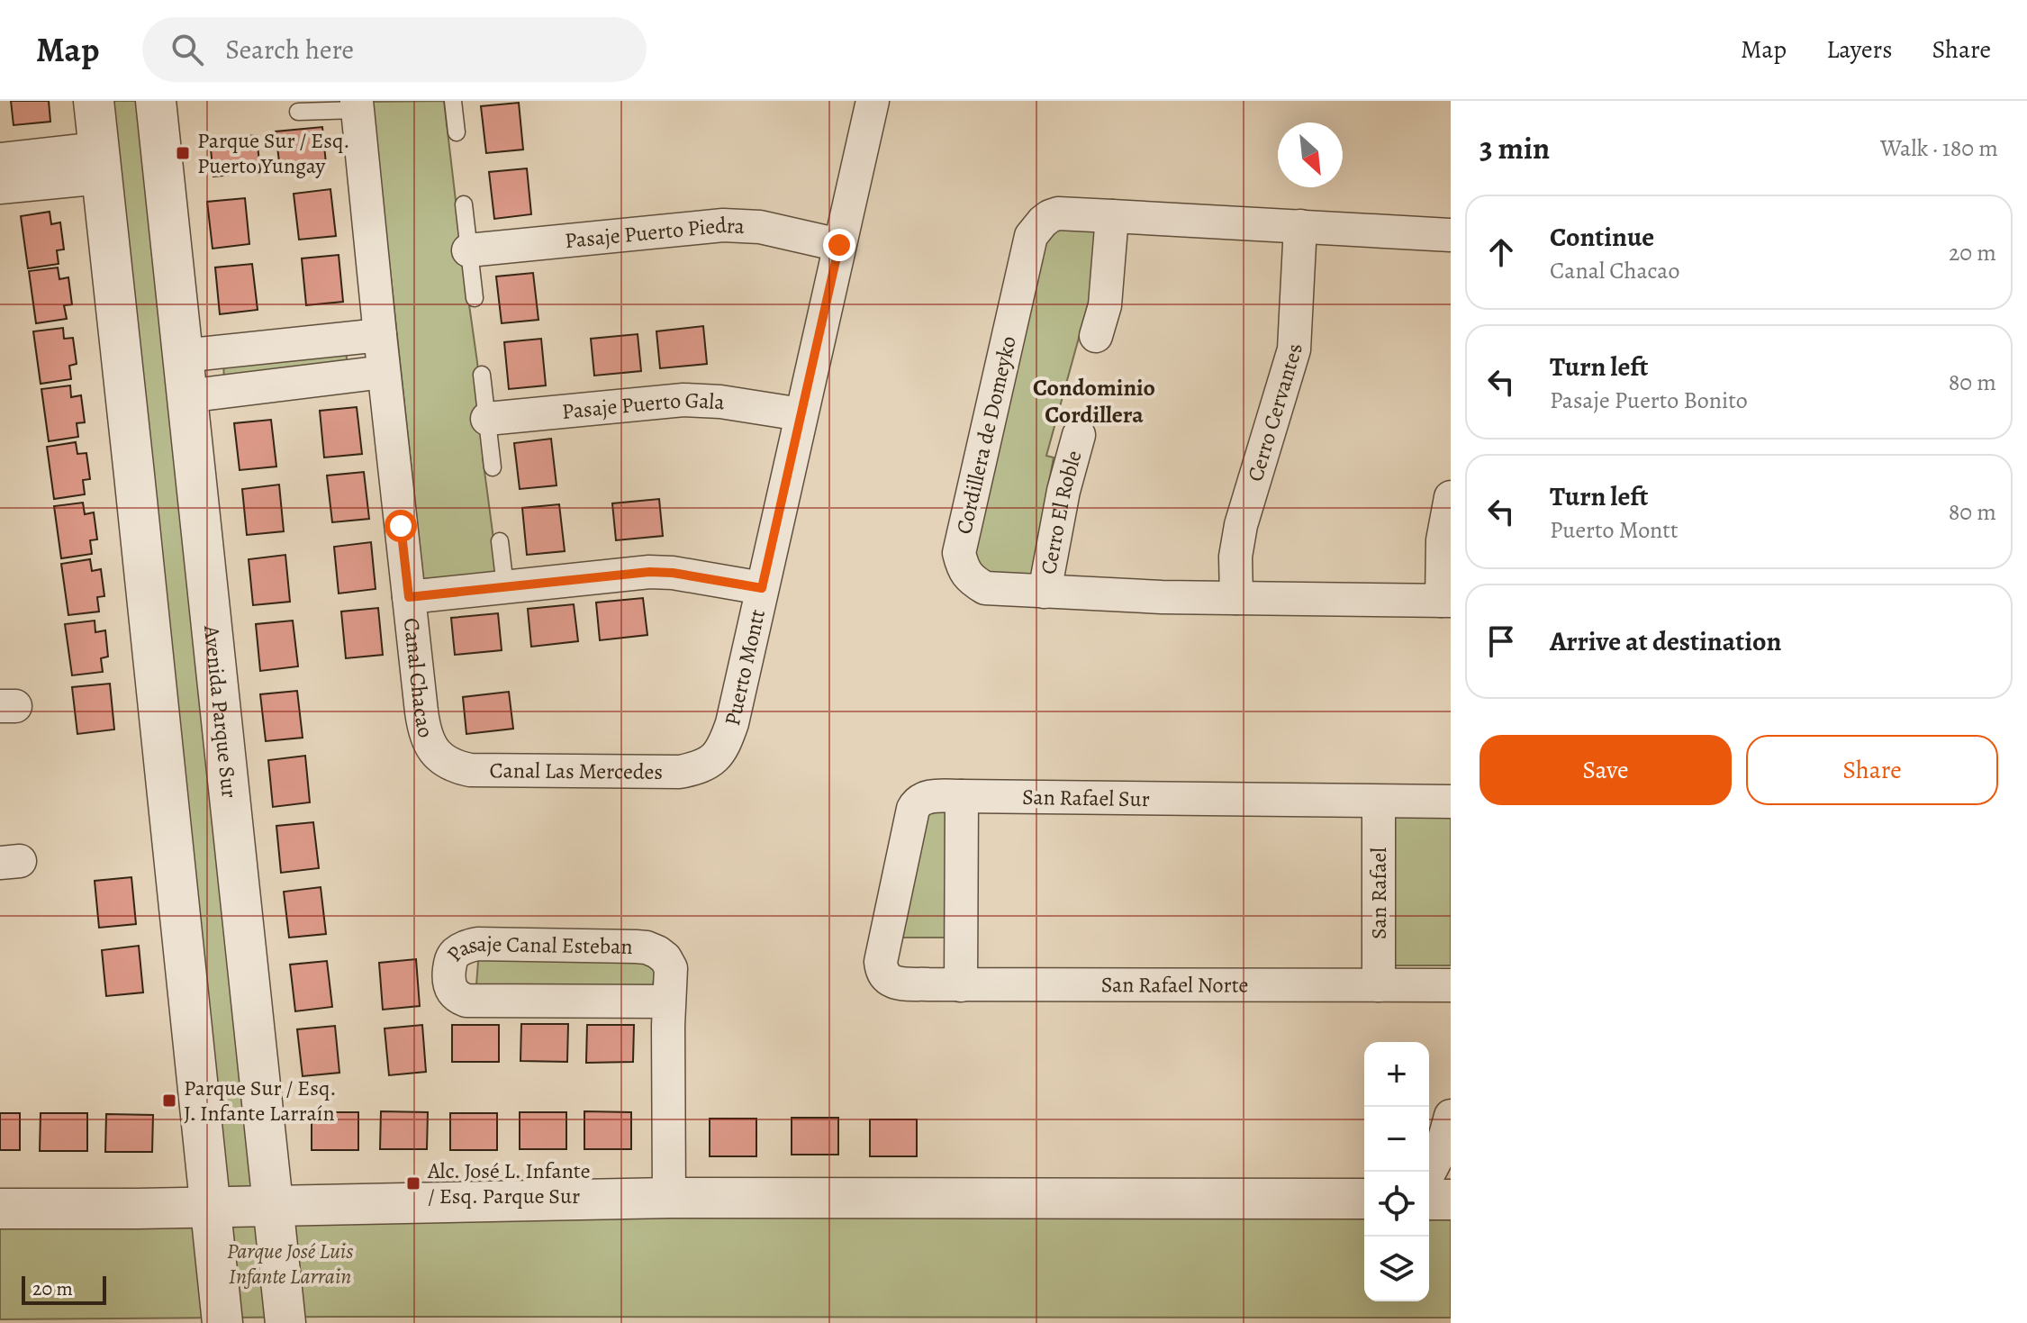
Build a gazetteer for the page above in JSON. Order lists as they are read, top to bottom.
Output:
{
  "streets": {
    "street": [
      "Pasaje Puerto Piedra",
      "Pasaje Puerto Gala",
      "Cerro Cervantes",
      "Cordillera de Domeyko",
      "Cerro El Roble",
      "Puerto Montt",
      "Canal Chacao",
      "Avenida Parque Sur",
      "Canal Las Mercedes",
      "San Rafael Sur",
      "San Rafael",
      "Pasaje Canal Esteban",
      "San Rafael Norte"
    ]
  },
  "crossings": [
    ["Pasaje Puerto Piedra", "Puerto Montt"],
    ["Pasaje Puerto Gala", "Puerto Montt"],
    ["Cerro Cervantes", "Cordillera de Domeyko"],
    ["Cordillera de Domeyko", "Cerro El Roble"],
    ["Puerto Montt", "Canal Las Mercedes"],
    ["Canal Chacao", "Canal Las Mercedes"],
    ["San Rafael Sur", "San Rafael"],
    ["San Rafael Sur", "San Rafael Norte"],
    ["San Rafael", "San Rafael Norte"]
  ],
  "districts": ["Condominio Cordillera"],
  "parks": ["Parque José Luis Infante Larrain"],
  "places": {
    "transit": ["Parque Sur / Esq. Puerto Yungay", "Parque Sur / Esq. J. Infante Larraín", "Alc. José L. Infante / Esq. Parque Sur"]
  },
  "scale_bar": "20 m",
  "north": "bottom right",
  "page": {
    "header": "Map",
    "search": "Search here",
    "nav": ["Map", "Layers", "Share"],
    "heading": ["3 min", "Walk · 180 m"],
    "list": [
      ["Continue", "Canal Chacao", "20 m"],
      ["Turn left", "Pasaje Puerto Bonito", "80 m"],
      ["Turn left", "Puerto Montt", "80 m"],
      "Arrive at destination"
    ],
    "buttons": ["Save", "Share"],
    "map_buttons": ["+", "−"],
    "scale": "20 m"
  }
}
